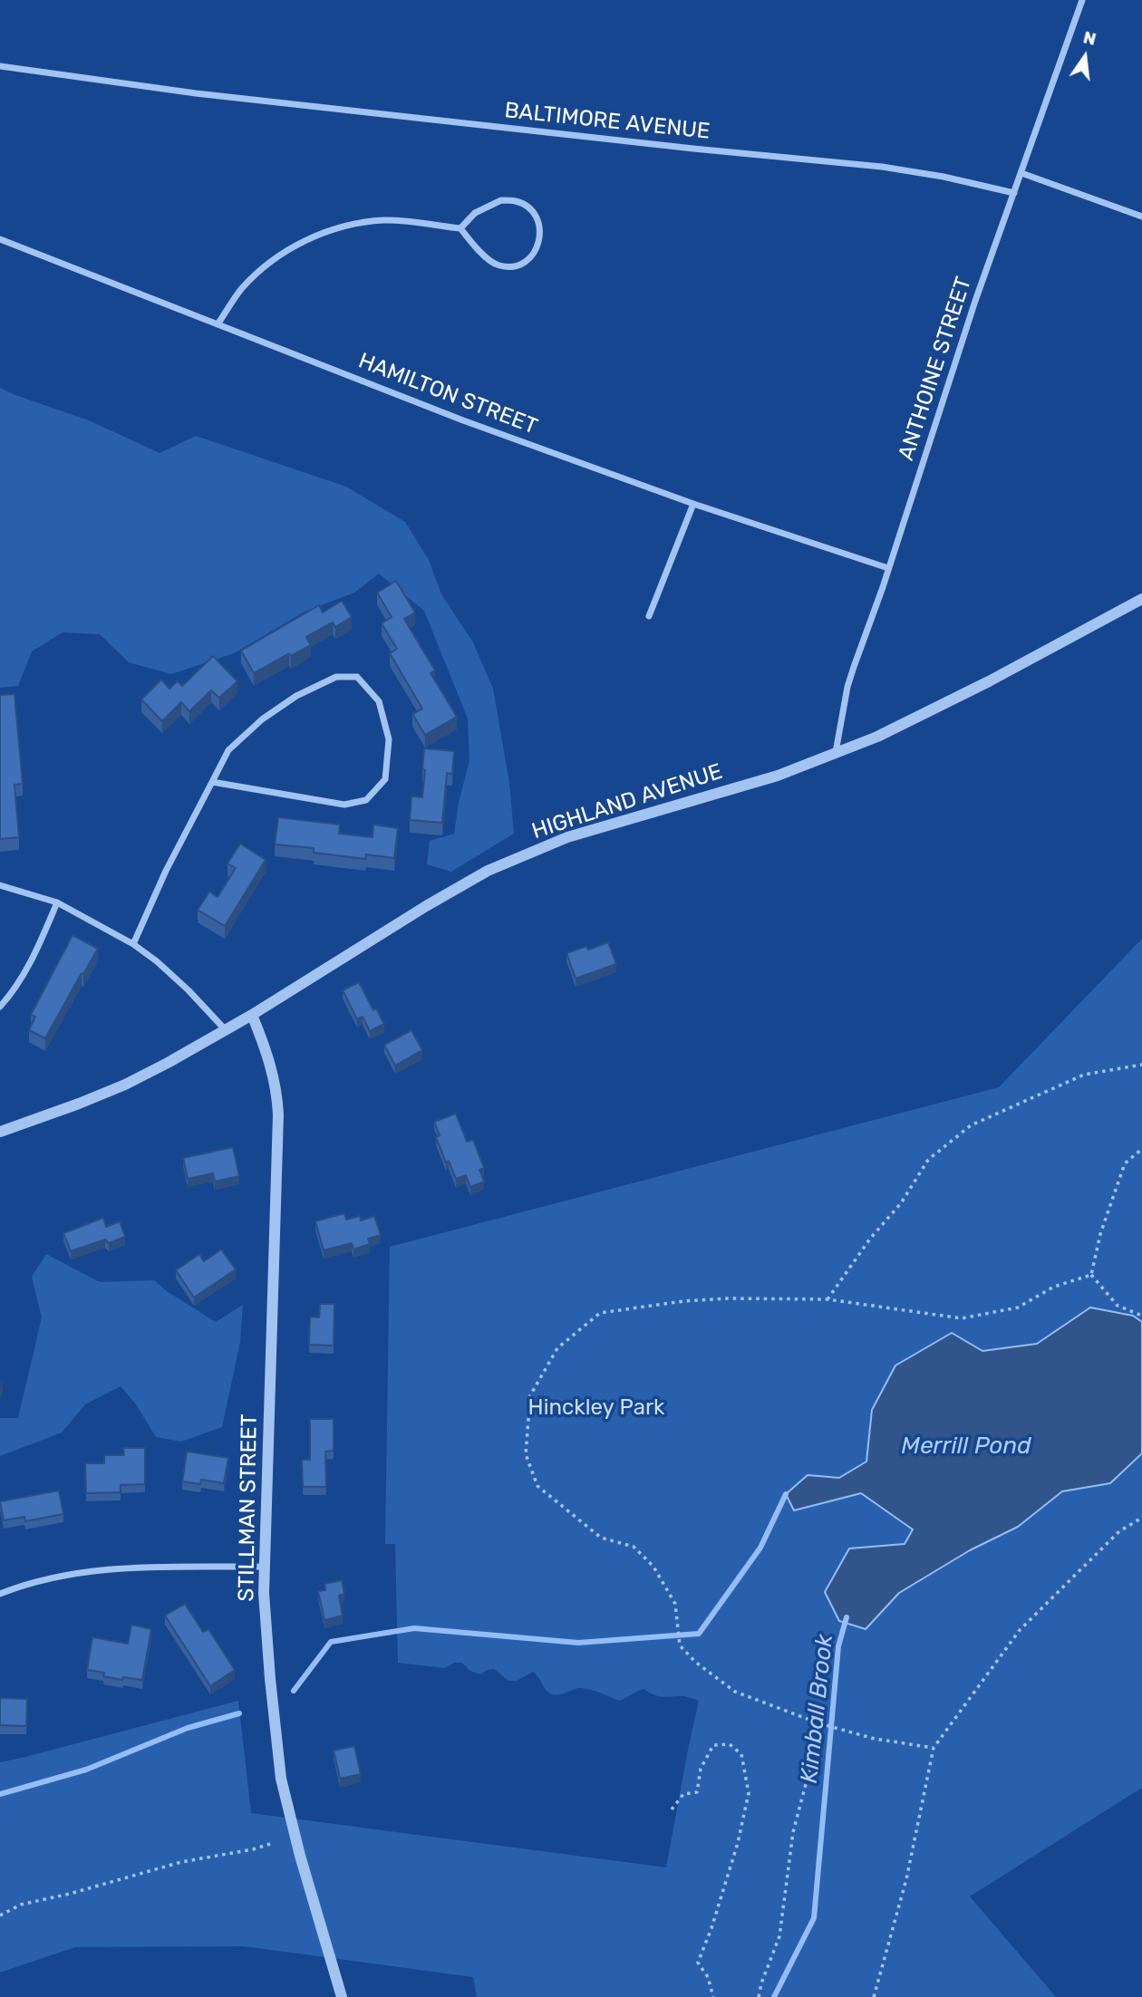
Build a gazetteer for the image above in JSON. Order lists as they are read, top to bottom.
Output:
{
  "streets": {
    "street": [
      "BALTIMORE AVENUE",
      "ANTHOINE STREET",
      "HAMILTON STREET",
      "HIGHLAND AVENUE",
      "STILLMAN STREET"
    ]
  },
  "crossings": [
    ["BALTIMORE AVENUE", "ANTHOINE STREET"],
    ["ANTHOINE STREET", "HAMILTON STREET"],
    ["ANTHOINE STREET", "HIGHLAND AVENUE"],
    ["HIGHLAND AVENUE", "STILLMAN STREET"]
  ],
  "water": ["Merrill Pond", "Kimball Brook"],
  "parks": ["Hinckley Park"],
  "north": "top"
}
